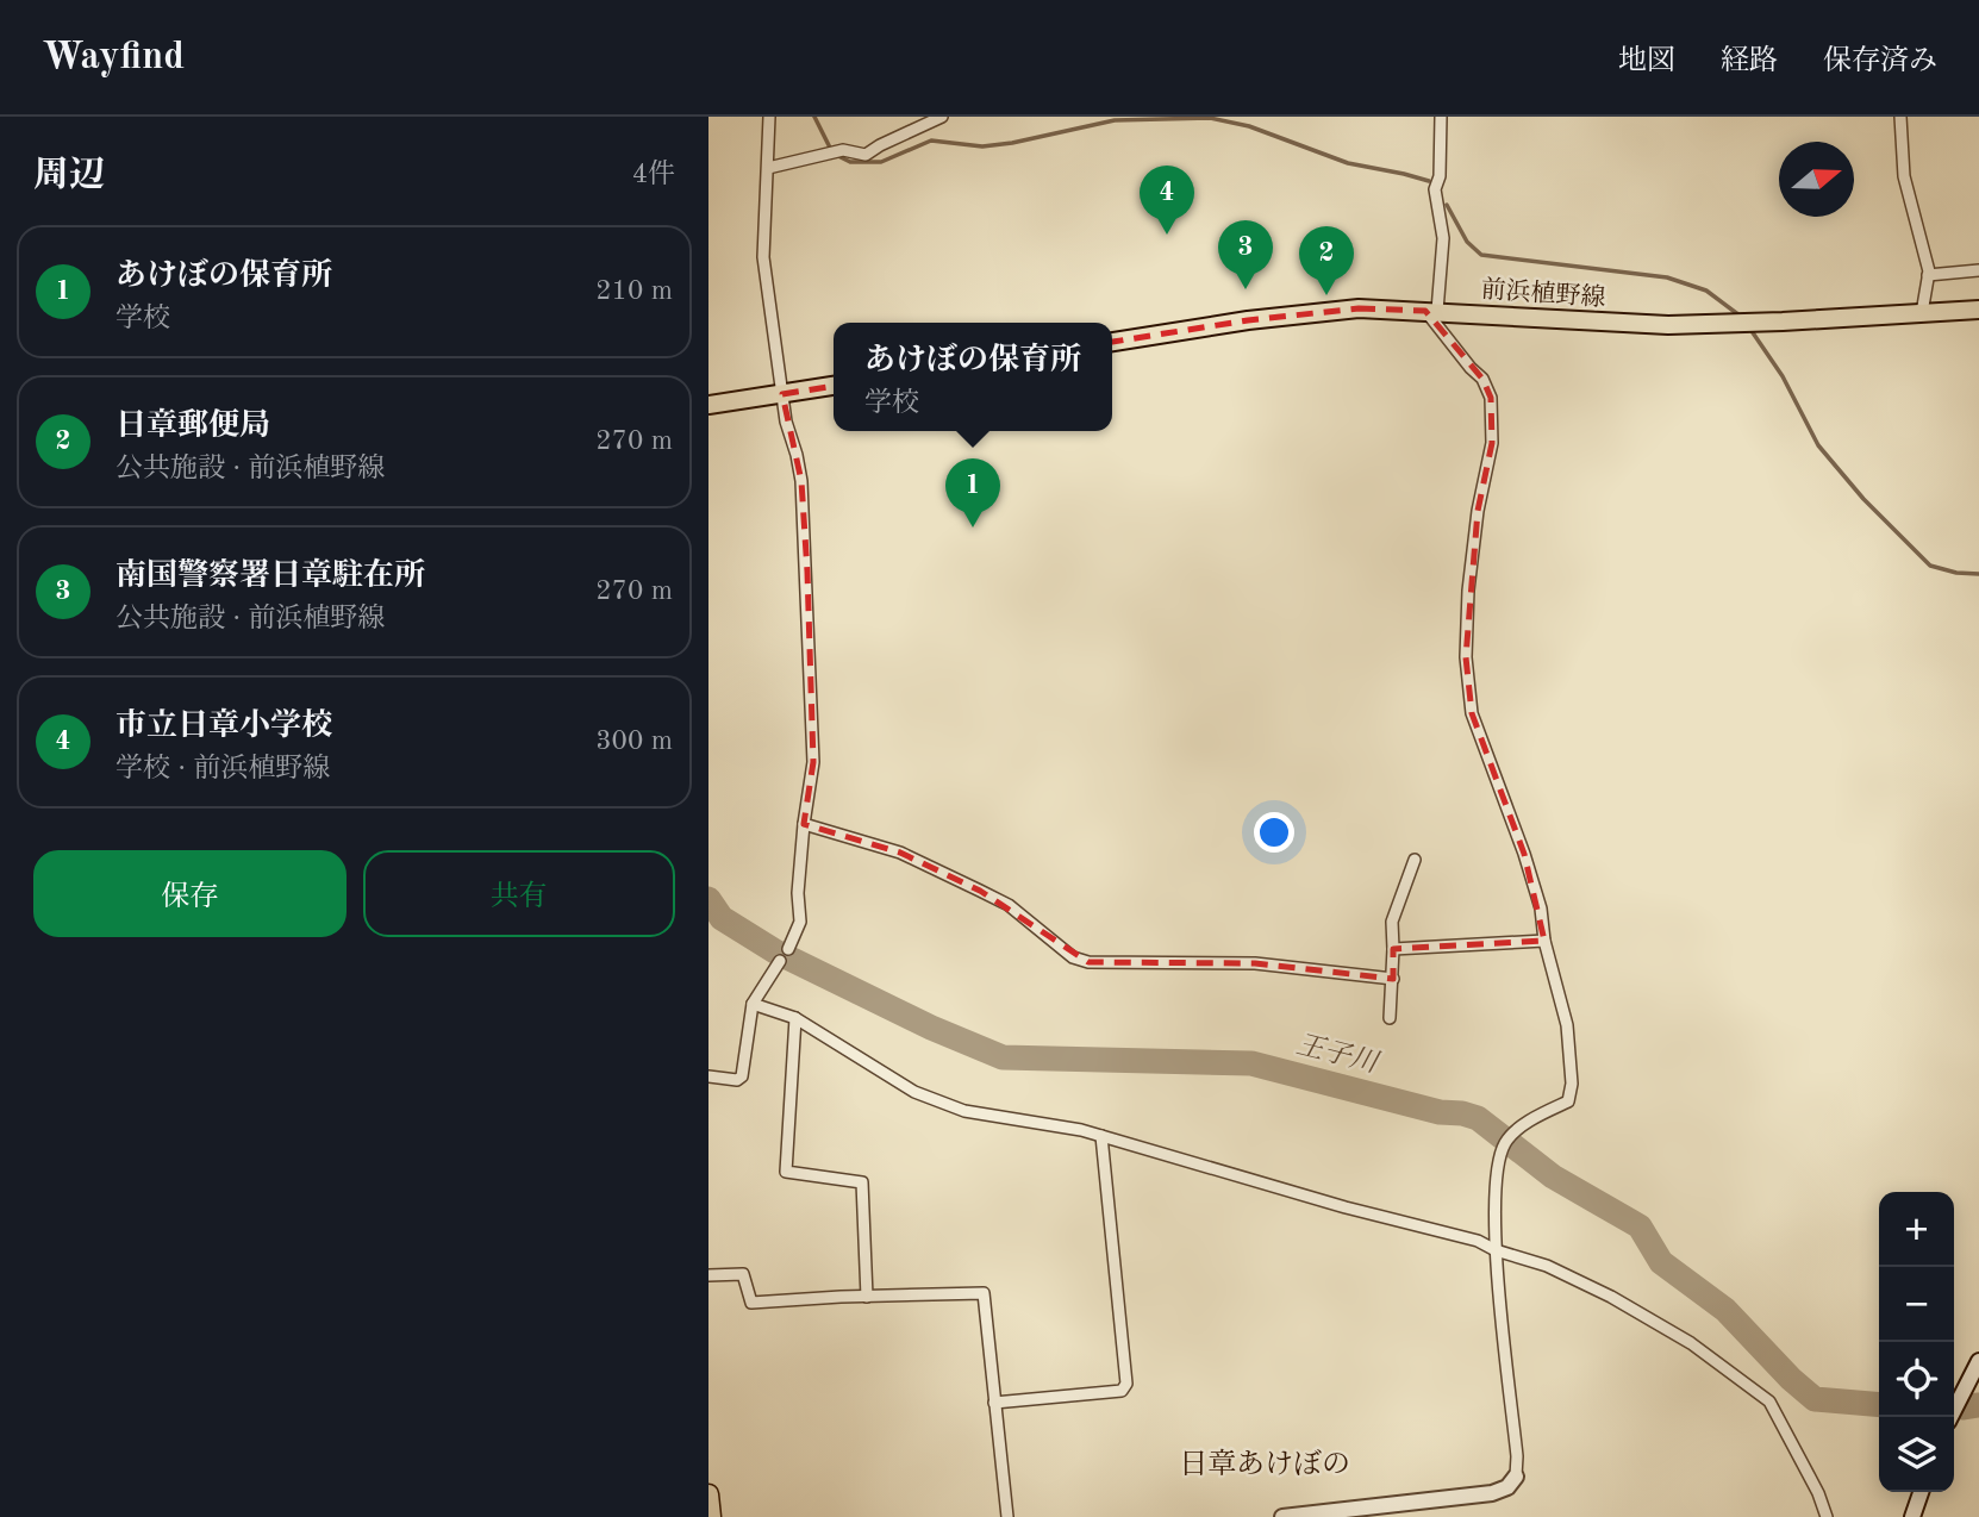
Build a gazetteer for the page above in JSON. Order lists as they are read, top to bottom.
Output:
{
  "streets": {
    "main road": ["前浜植野線"]
  },
  "districts": ["日章あけぼの"],
  "water": ["王子川"],
  "north": "right",
  "page": {
    "header": "Wayfind",
    "nav": ["地図", "経路", "保存済み"],
    "heading": ["周辺", "4件"],
    "pins": [
      "4",
      "3",
      "2",
      "1"
    ],
    "list": [
      {
        "mark": "1",
        "name": "あけぼの保育所",
        "note": "学校",
        "value": "210 m"
      },
      {
        "mark": "2",
        "name": "日章郵便局",
        "note": "公共施設 · 前浜植野線",
        "value": "270 m"
      },
      {
        "mark": "3",
        "name": "南国警察署日章駐在所",
        "note": "公共施設 · 前浜植野線",
        "value": "270 m"
      },
      {
        "mark": "4",
        "name": "市立日章小学校",
        "note": "学校 · 前浜植野線",
        "value": "300 m"
      }
    ],
    "popup": ["あけぼの保育所", "学校"],
    "buttons": ["保存", "共有"],
    "map_buttons": ["+", "−"]
  }
}
